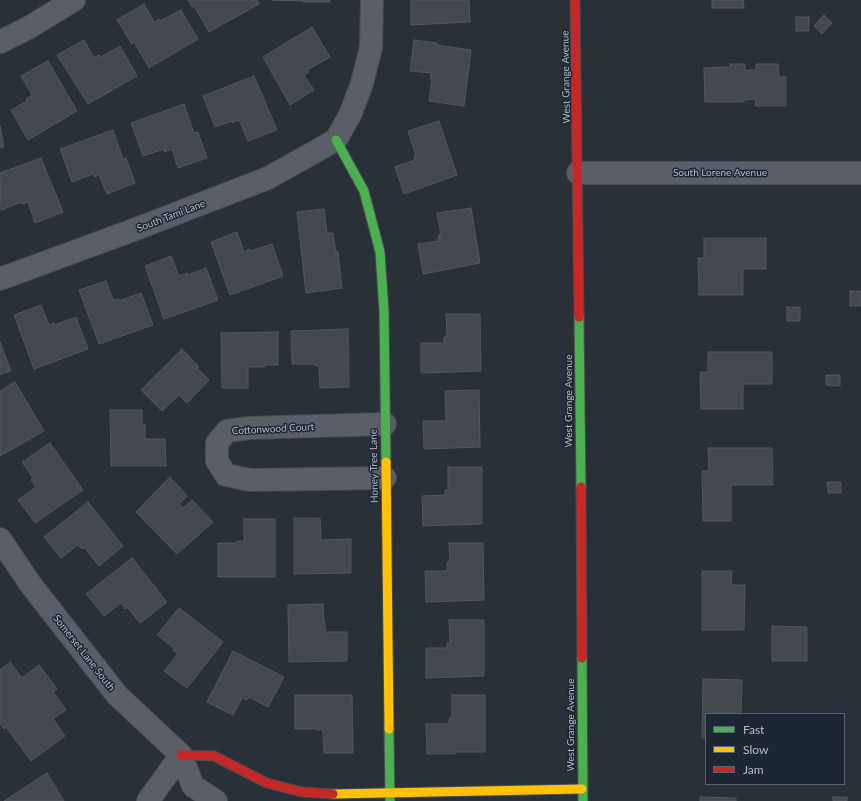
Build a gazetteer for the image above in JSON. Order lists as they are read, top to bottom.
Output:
{
  "streets": {
    "street": [
      "West Grange Avenue",
      "South Lorene Avenue",
      "South Tami Lane",
      "Cottonwood Court",
      "Honey Tree Lane",
      "Somerset Lane South"
    ]
  },
  "crossings": [
    ["West Grange Avenue", "South Lorene Avenue"],
    ["South Tami Lane", "Honey Tree Lane"],
    ["Cottonwood Court", "Honey Tree Lane"]
  ],
  "legend": ["Fast", "Slow", "Jam"]
}
